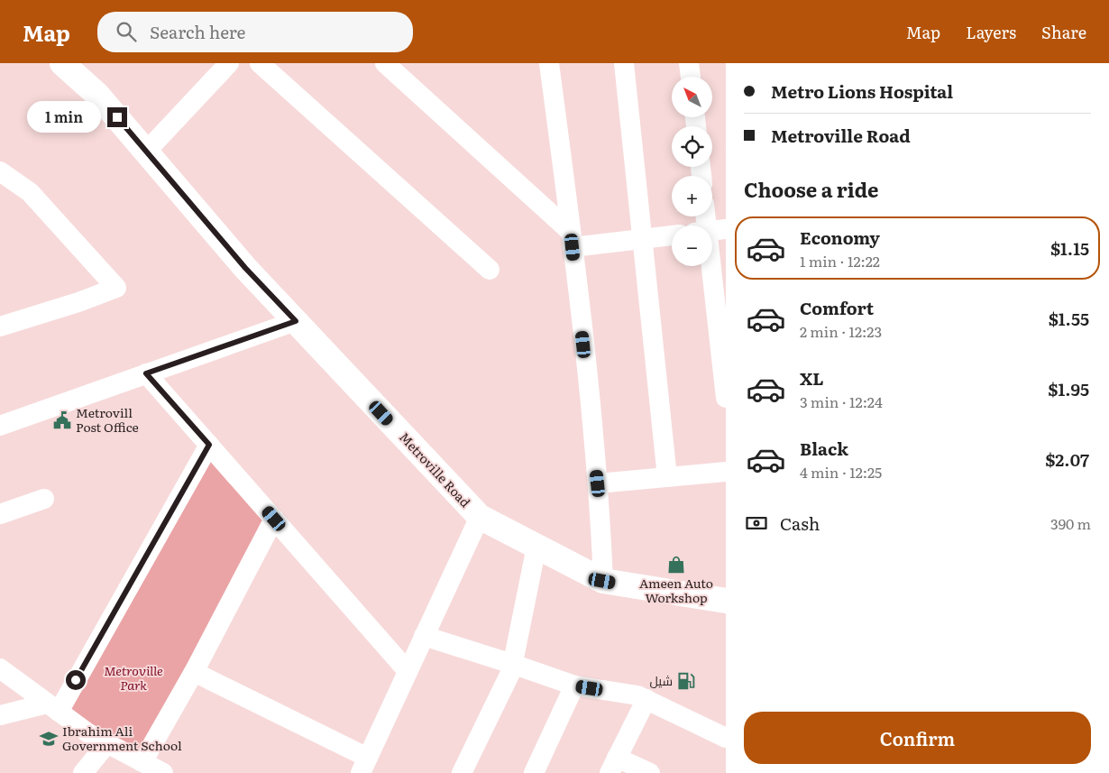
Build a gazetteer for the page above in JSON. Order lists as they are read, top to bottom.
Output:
{
  "streets": {
    "main road": ["Metroville Road"]
  },
  "parks": ["Metroville Park"],
  "places": {
    "public building": ["Metrovill Post Office"],
    "shop": ["Ameen Auto Workshop"],
    "fuel station": ["شیل"],
    "school or university": ["Ibrahim Ali Government School"]
  },
  "north": "top left",
  "page": {
    "header": "Map",
    "search": "Search here",
    "nav": ["Map", "Layers", "Share"],
    "banner": ["Metro Lions Hospital", "Metroville Road"],
    "map_buttons": ["+", "−"],
    "bubble": "1 min",
    "heading": "Choose a ride",
    "list": [
      {
        "name": "Economy",
        "note": "1 min · 12:22",
        "value": "$1.15"
      },
      {
        "name": "Comfort",
        "note": "2 min · 12:23",
        "value": "$1.55"
      },
      {
        "name": "XL",
        "note": "3 min · 12:24",
        "value": "$1.95"
      },
      {
        "name": "Black",
        "note": "4 min · 12:25",
        "value": "$2.07"
      }
    ],
    "pay": ["Cash", "390 m"],
    "buttons": "Confirm"
  }
}
